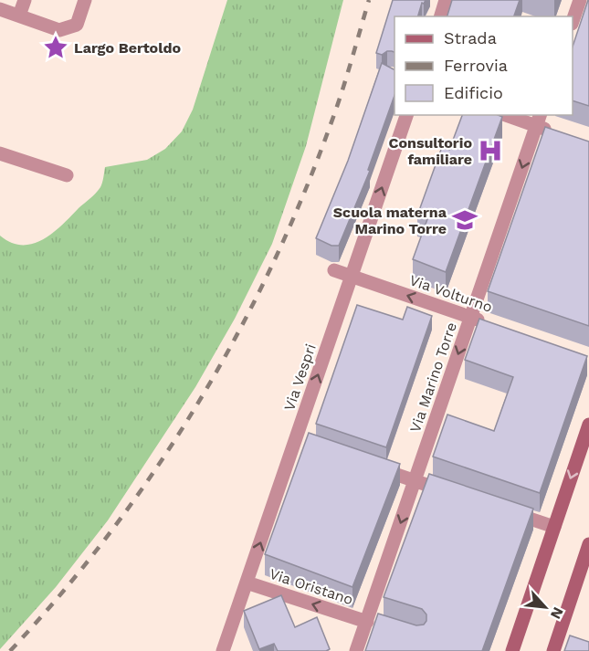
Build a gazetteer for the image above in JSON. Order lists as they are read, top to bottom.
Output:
{
  "streets": {
    "street": [
      "Via Volturno",
      "Via Vespri",
      "Via Marino Torre",
      "Via Oristano"
    ]
  },
  "crossings": [
    ["Via Volturno", "Via Vespri"],
    ["Via Volturno", "Via Marino Torre"],
    ["Via Vespri", "Via Oristano"],
    ["Via Marino Torre", "Via Oristano"]
  ],
  "one_way": [
    "Via Volturno",
    "Via Vespri",
    "Via Marino Torre",
    "Via Oristano"
  ],
  "places": {
    "place": ["Largo Bertoldo"],
    "hospital": ["Consultorio familiare"],
    "school or university": ["Scuola materna Marino Torre"]
  },
  "legend": ["Strada", "Ferrovia", "Edificio"],
  "north": "bottom right"
}
